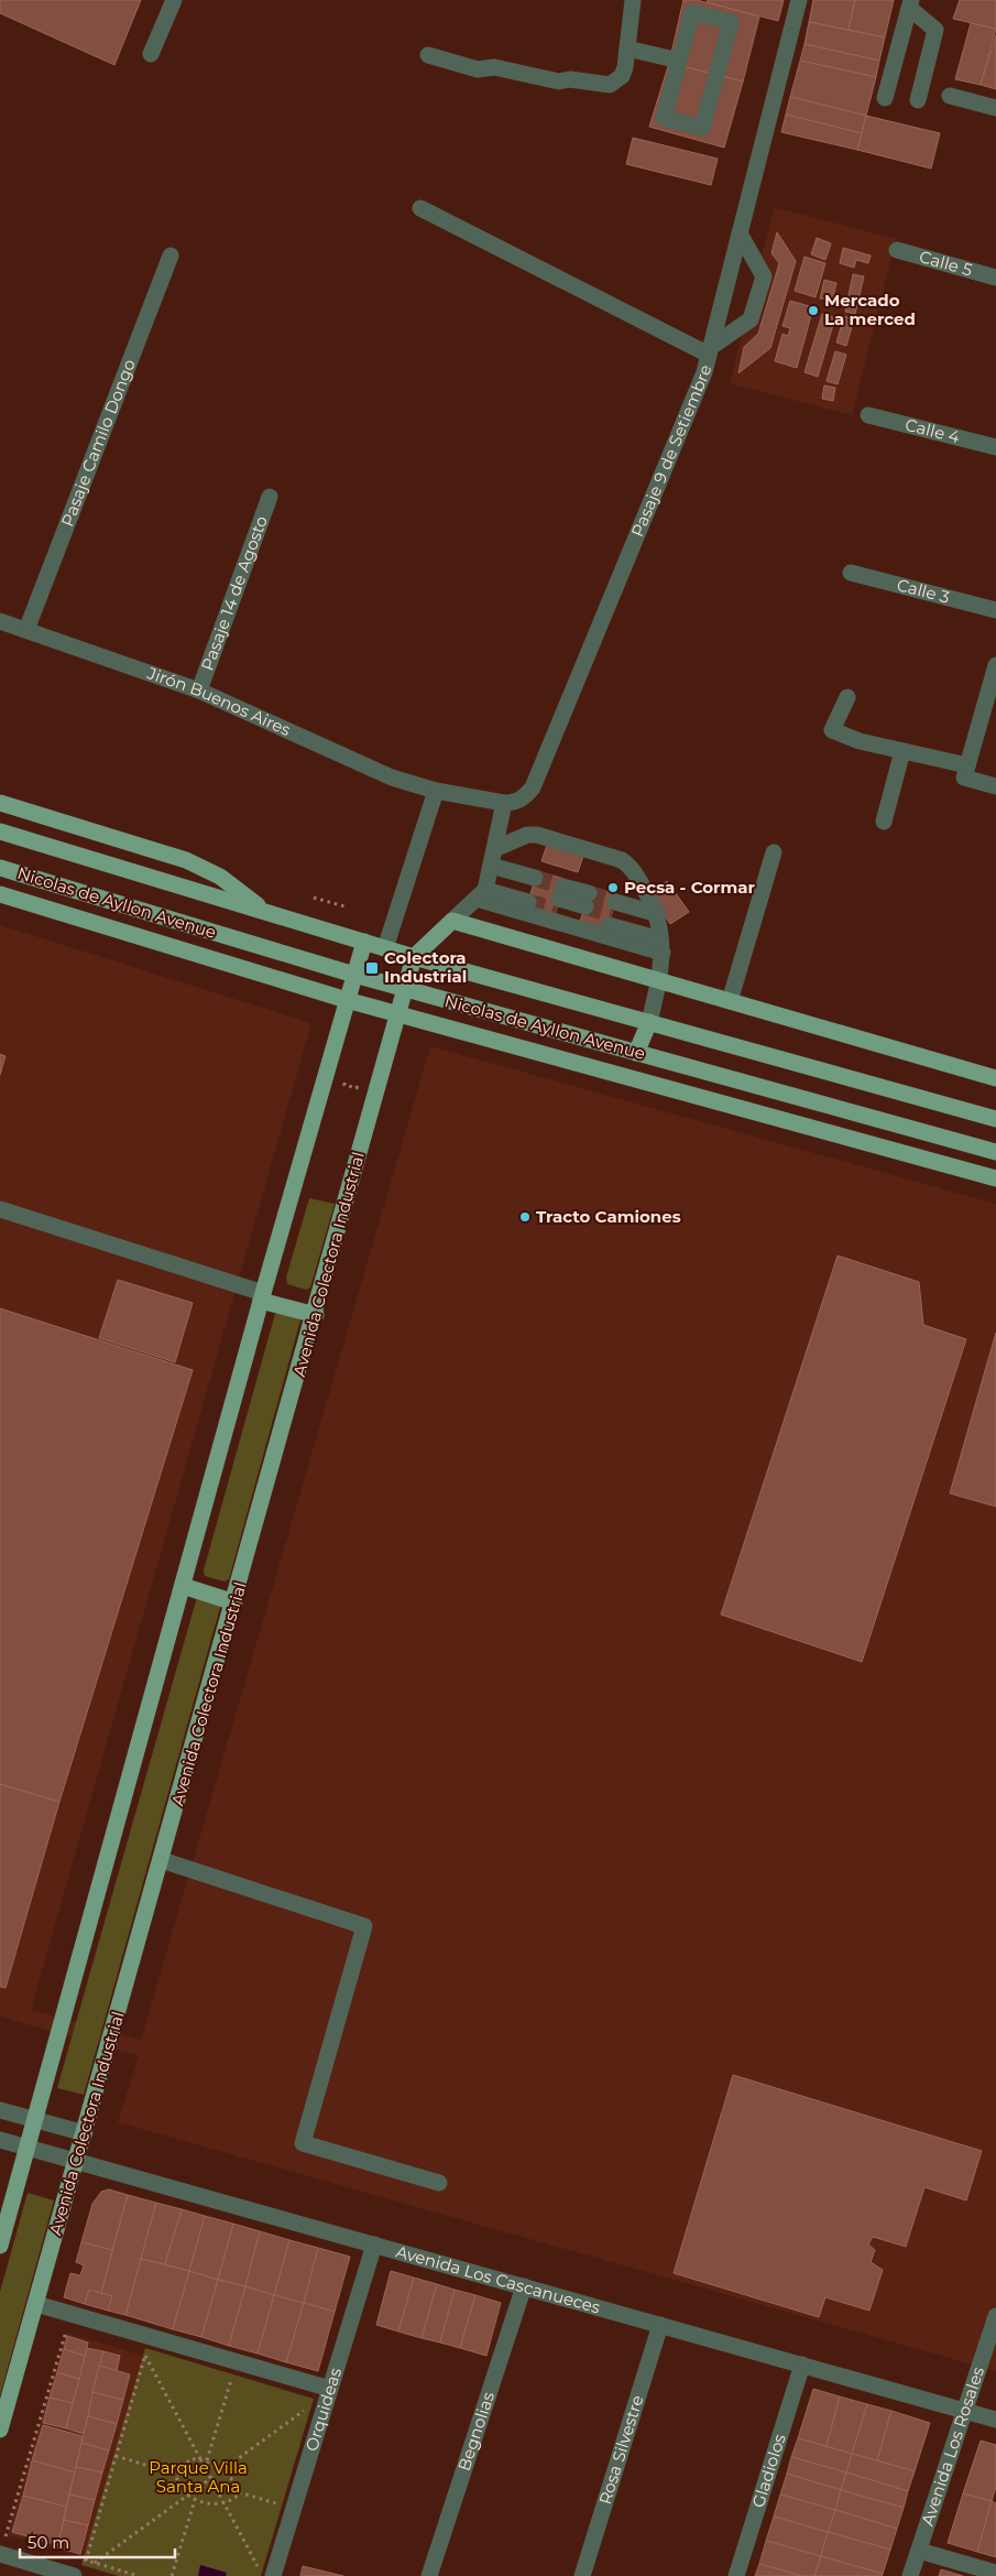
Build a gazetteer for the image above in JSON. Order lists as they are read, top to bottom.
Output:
{
  "streets": {
    "main road": ["Nicolas de Ayllon Avenue", "Avenida Colectora Industrial"],
    "street": [
      "Calle 5",
      "Calle 4",
      "Pasaje Camilo Dongo",
      "Pasaje 9 de Setiembre",
      "Calle 3",
      "Pasaje 14 de Agosto",
      "Jirón Buenos Aires",
      "Avenida Los Cascanueces",
      "Orquideas",
      "Begnolias",
      "Avenida Los Rosales",
      "Rosa Silvestre",
      "Gladiolos"
    ]
  },
  "crossings": [
    ["Pasaje Camilo Dongo", "Jirón Buenos Aires"],
    ["Pasaje 14 de Agosto", "Jirón Buenos Aires"],
    ["Nicolas de Ayllon Avenue", "Avenida Colectora Industrial"],
    ["Avenida Colectora Industrial", "Avenida Los Cascanueces"],
    ["Avenida Los Cascanueces", "Orquideas"],
    ["Avenida Los Cascanueces", "Begnolias"],
    ["Avenida Los Cascanueces", "Avenida Los Rosales"],
    ["Avenida Los Cascanueces", "Rosa Silvestre"],
    ["Avenida Los Cascanueces", "Gladiolos"]
  ],
  "parks": ["Parque Villa Santa Ana"],
  "places": {
    "other": ["Mercado La merced", "Pecsa - Cormar", "Tracto Camiones"],
    "transit": ["Colectora Industrial"]
  },
  "scale_bar": "50 m"
}
